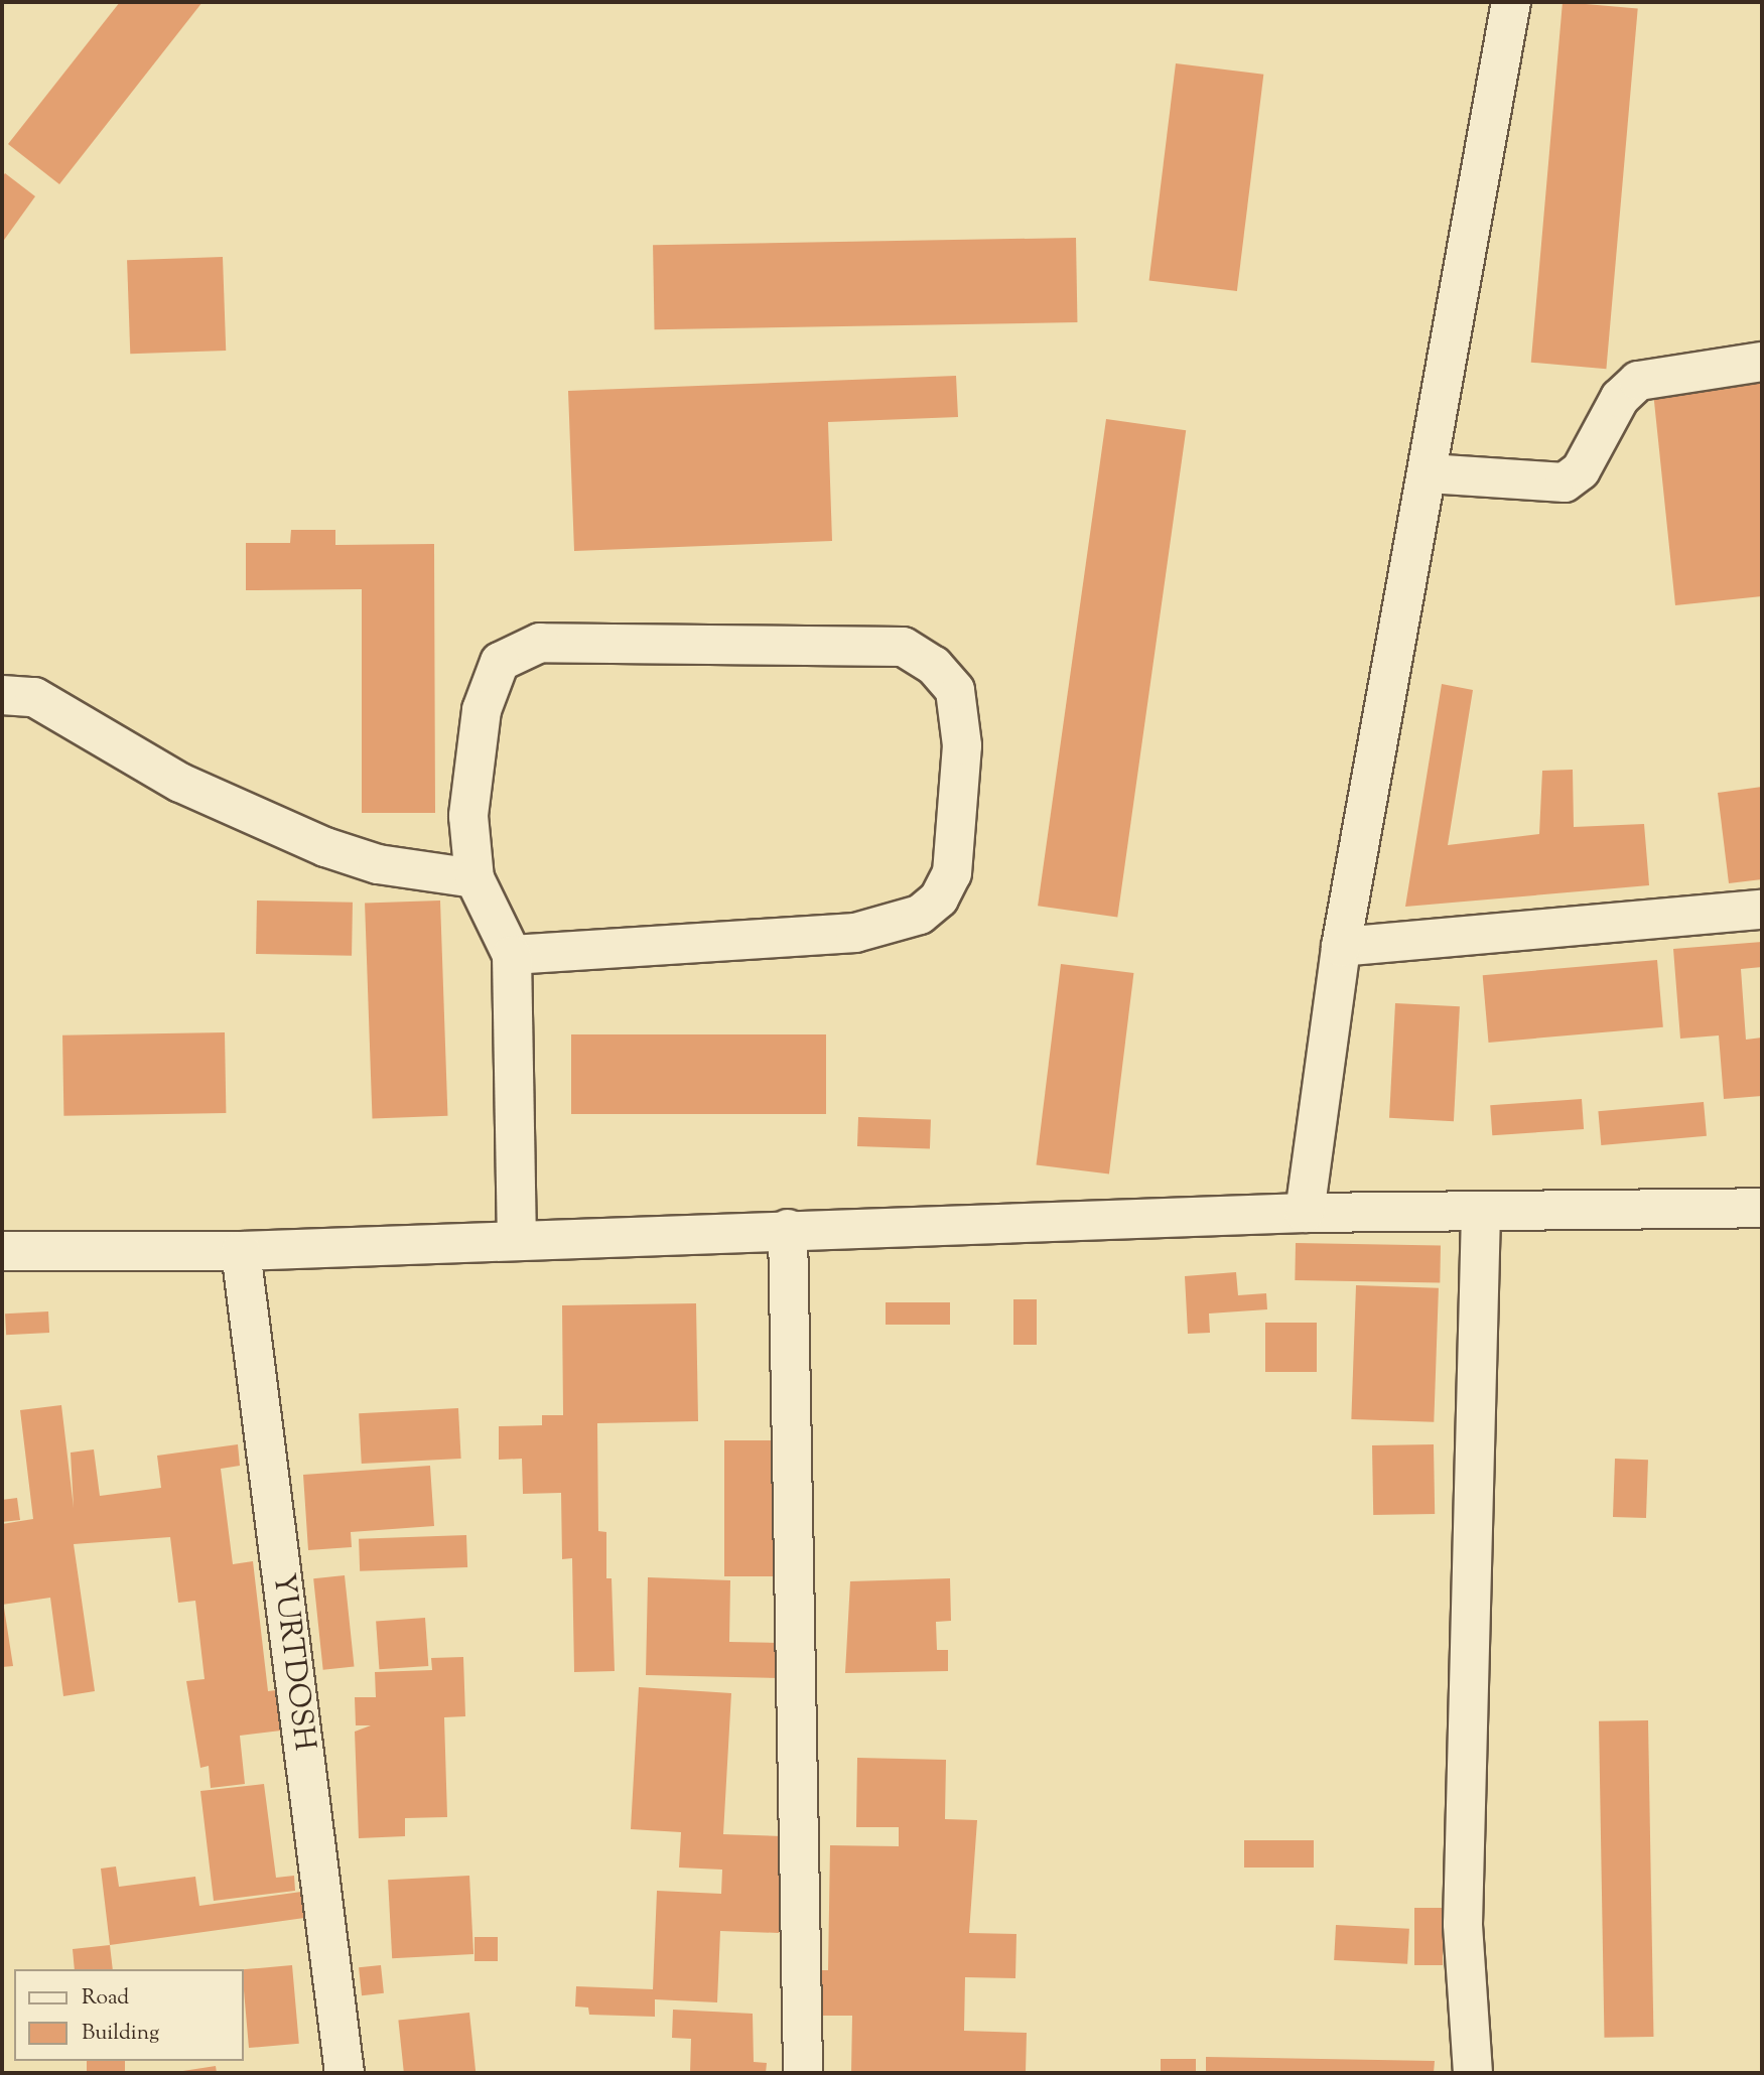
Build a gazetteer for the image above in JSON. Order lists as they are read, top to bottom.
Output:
{
  "streets": {
    "street": ["YURTDOSH"]
  },
  "legend": ["Road", "Building"]
}
